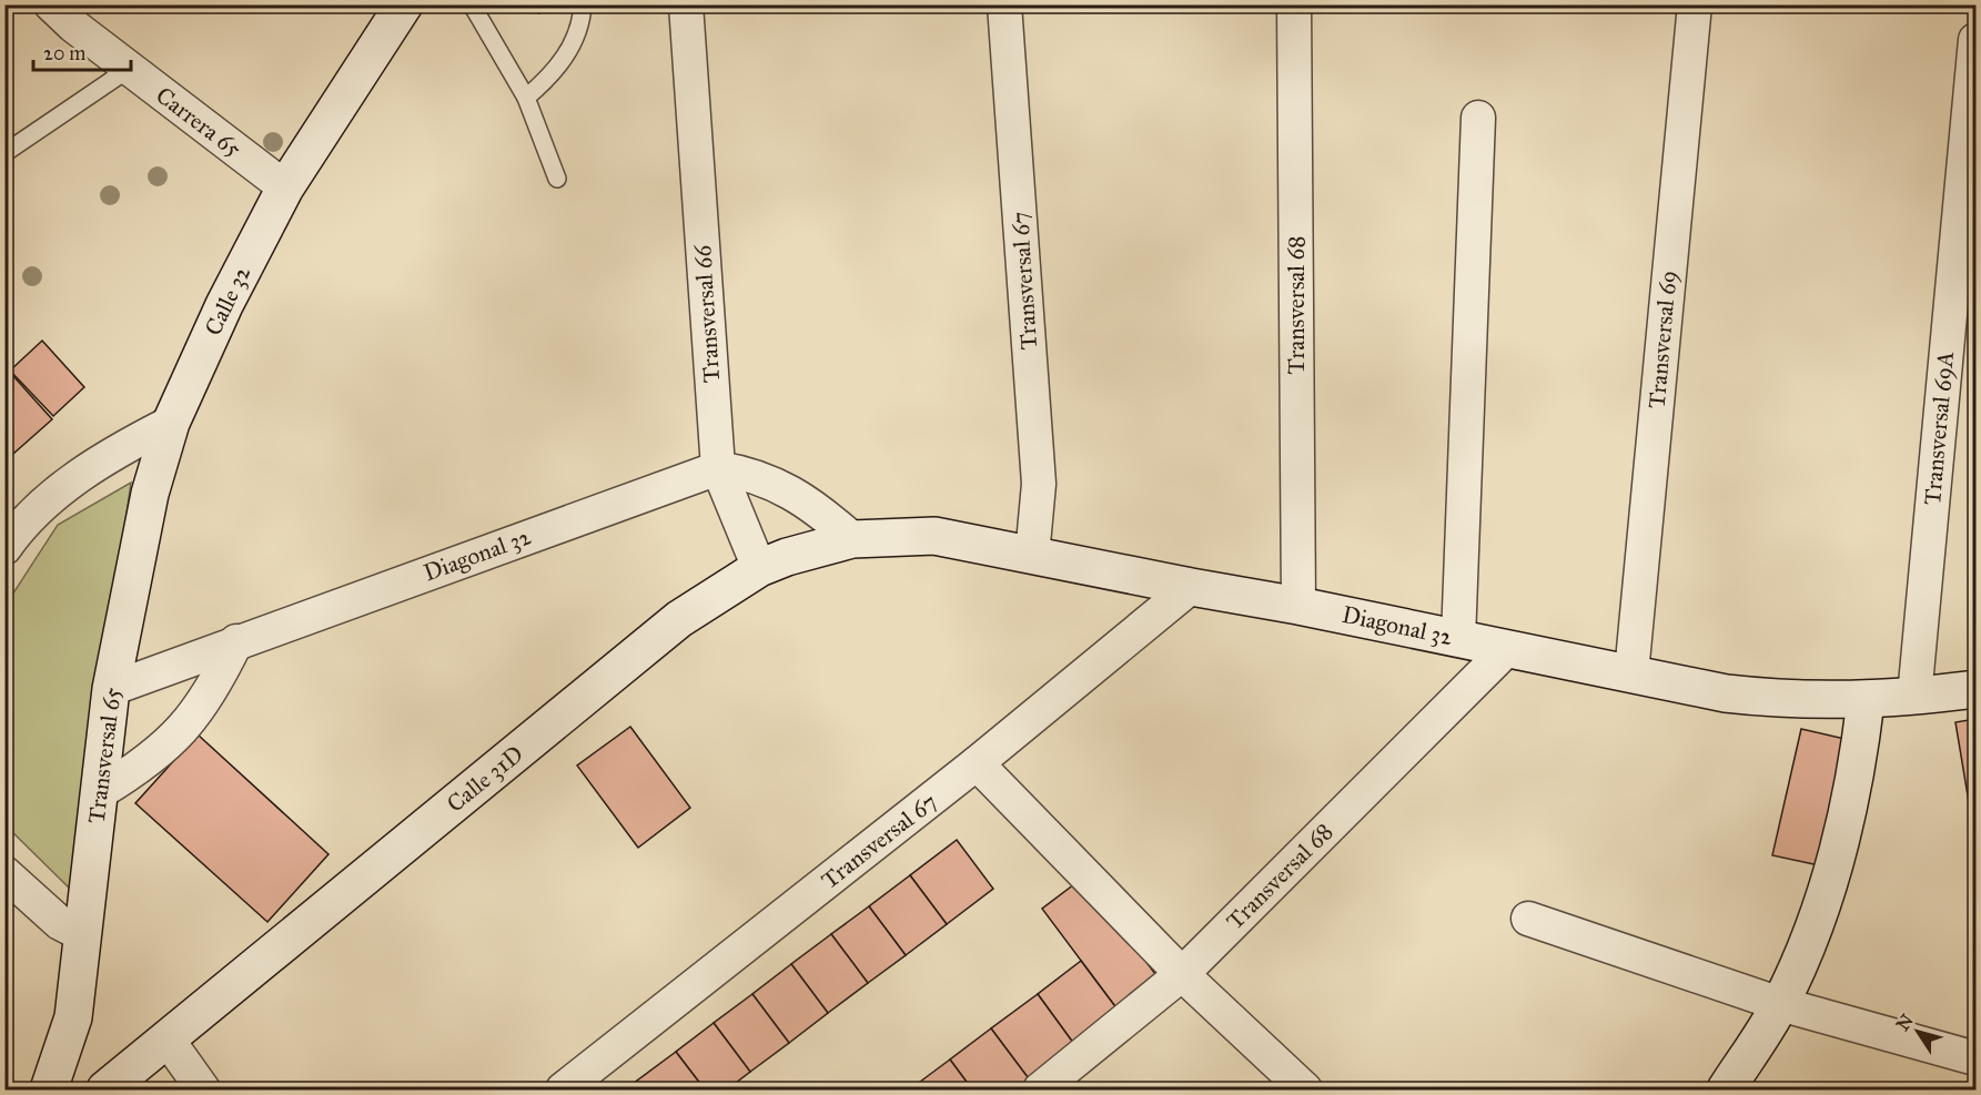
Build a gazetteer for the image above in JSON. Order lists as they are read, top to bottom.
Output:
{
  "streets": {
    "street": [
      "Carrera 65",
      "Transversal 67",
      "Calle 32",
      "Transversal 68",
      "Transversal 66",
      "Transversal 69",
      "Transversal 69A",
      "Diagonal 32",
      "Transversal 65",
      "Calle 31D"
    ]
  },
  "crossings": [
    ["Carrera 65", "Calle 32"],
    ["Transversal 67", "Diagonal 32"],
    ["Calle 32", "Transversal 65"],
    ["Transversal 68", "Diagonal 32"],
    ["Transversal 66", "Diagonal 32"],
    ["Transversal 66", "Calle 31D"],
    ["Transversal 69", "Diagonal 32"],
    ["Transversal 69A", "Diagonal 32"],
    ["Diagonal 32", "Transversal 65"],
    ["Diagonal 32", "Calle 31D"]
  ],
  "scale_bar": "20 m",
  "north": "top left"
}
